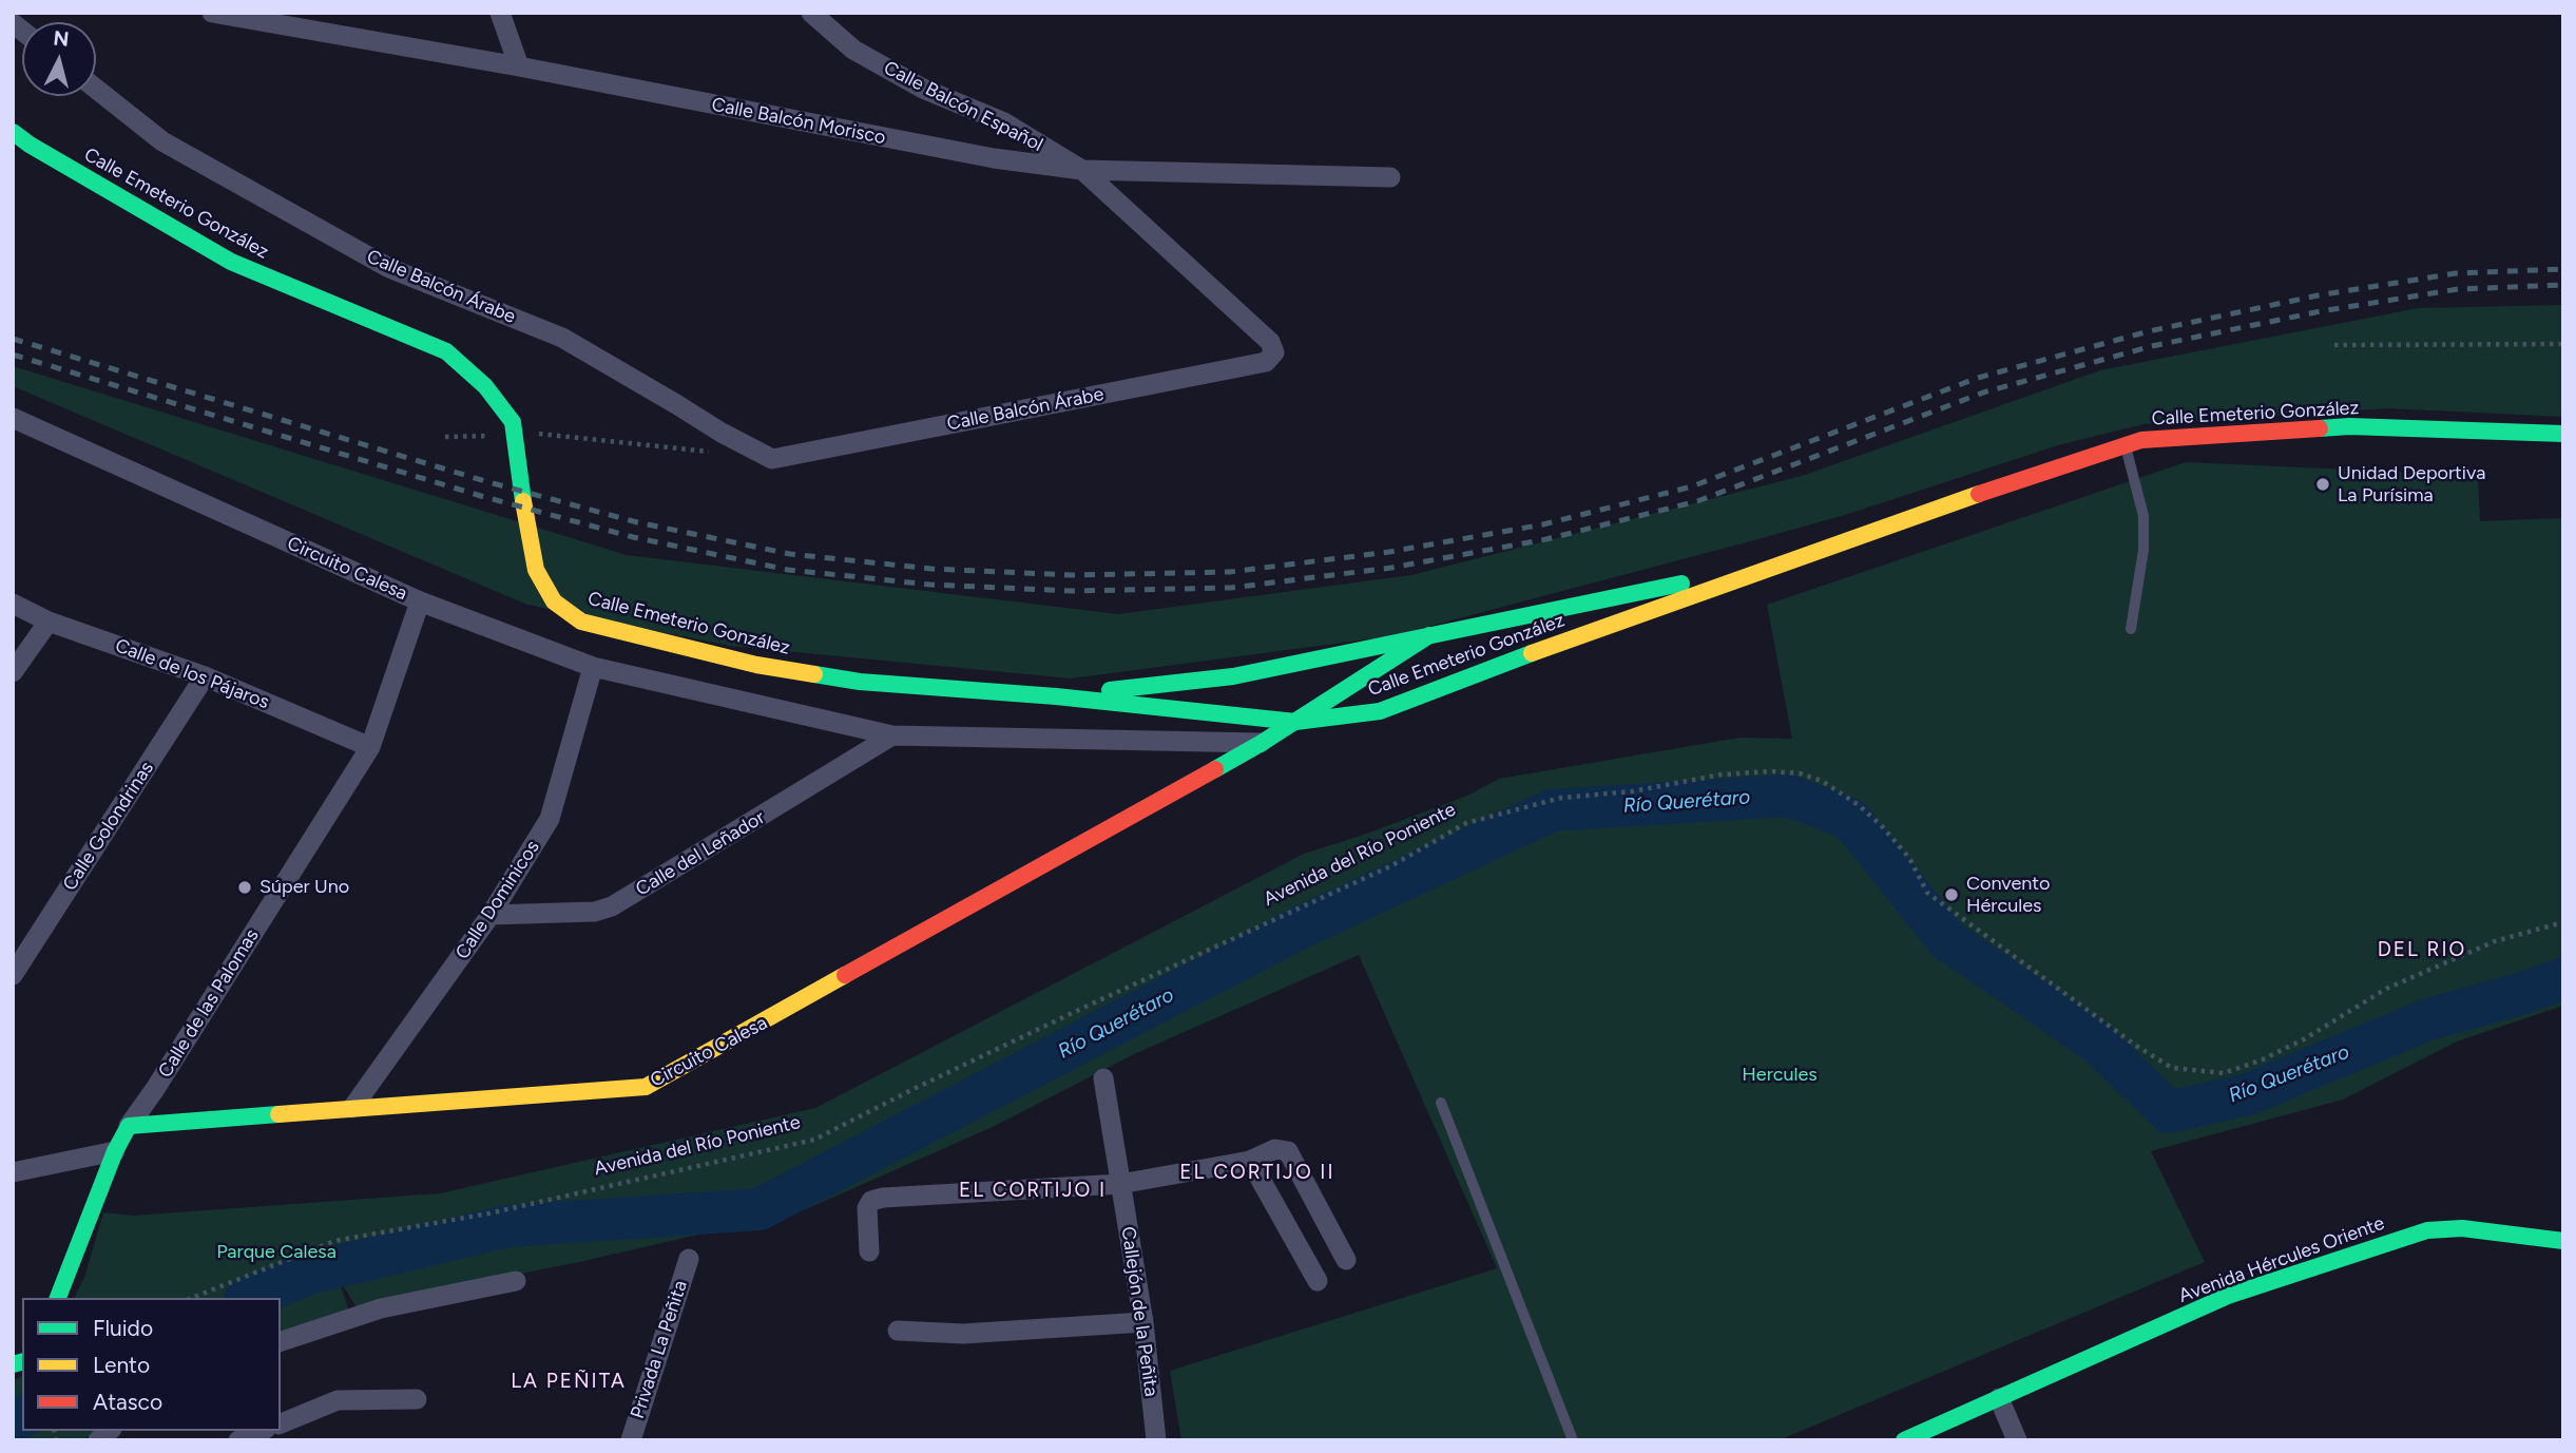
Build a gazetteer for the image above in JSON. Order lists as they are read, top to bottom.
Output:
{
  "streets": {
    "street": [
      "Calle Balcón Español",
      "Calle Balcón Morisco",
      "Calle Emeterio González",
      "Calle Balcón Árabe",
      "Circuito Calesa",
      "Calle de los Pájaros",
      "Calle Golondrinas",
      "Calle del Leñador",
      "Calle Dominicos",
      "Calle de las Palomas",
      "Avenida Hércules Oriente",
      "Callejón de la Peñita",
      "Privada La Peñita"
    ],
    "path": ["Avenida del Río Poniente"]
  },
  "crossings": [
    ["Calle Balcón Español", "Calle Balcón Morisco"],
    ["Calle Balcón Español", "Calle Balcón Árabe"],
    ["Calle Emeterio González", "Circuito Calesa"],
    ["Circuito Calesa", "Calle del Leñador"],
    ["Circuito Calesa", "Calle Dominicos"],
    ["Circuito Calesa", "Calle de las Palomas"],
    ["Calle de los Pájaros", "Calle Golondrinas"],
    ["Calle de los Pájaros", "Calle de las Palomas"],
    ["Calle del Leñador", "Calle Dominicos"]
  ],
  "districts": [
    "DEL RIO",
    "EL CORTIJO II",
    "EL CORTIJO I",
    "LA PEÑITA"
  ],
  "water": ["Río Querétaro"],
  "parks": ["Hercules", "Parque Calesa"],
  "places": ["Unidad Deportiva La Purísima", "Súper Uno", "Convento Hércules"],
  "legend": ["Fluido", "Lento", "Atasco"],
  "north": "top"
}
